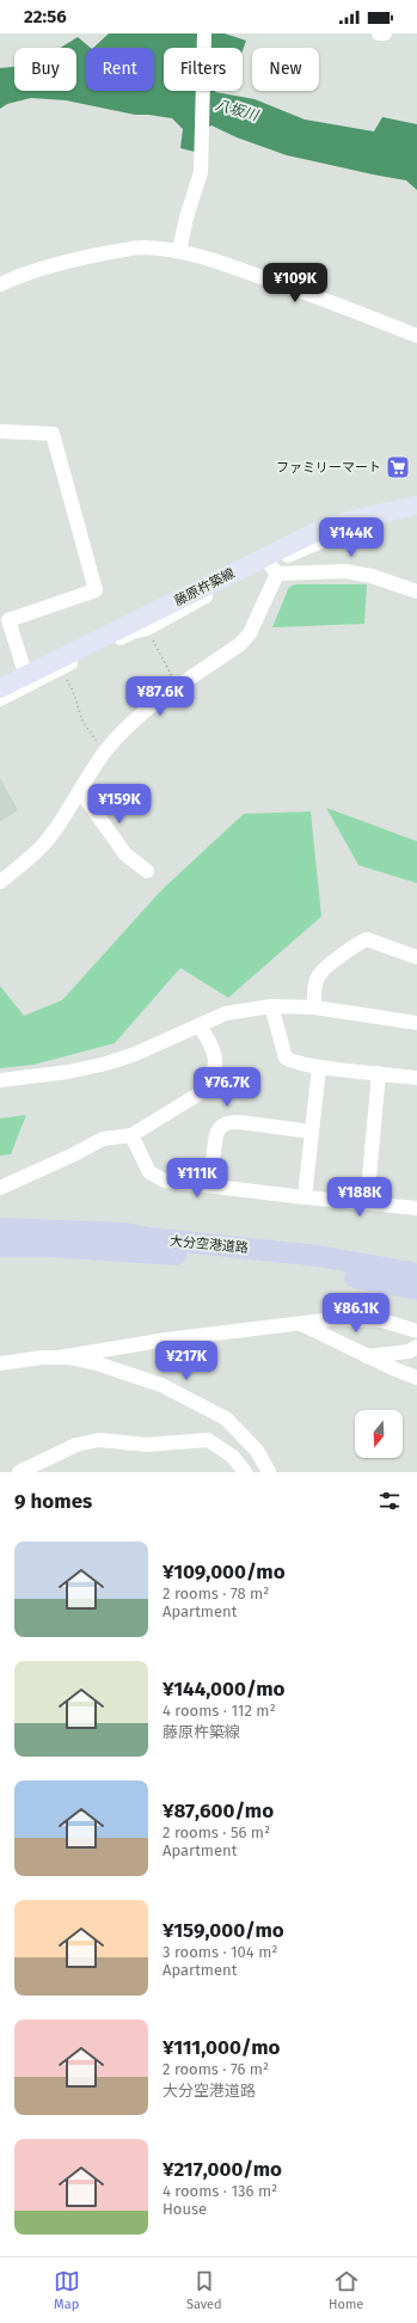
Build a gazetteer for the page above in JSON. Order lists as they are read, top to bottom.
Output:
{
  "streets": {
    "highway": ["大分空港道路"],
    "main road": ["藤原杵築線"]
  },
  "water": ["八坂川"],
  "places": {
    "supermarket": ["ファミリーマート"]
  },
  "north": "bottom",
  "page": {
    "status": "22:56",
    "chip": [
      "Buy",
      "Rent",
      "Filters",
      "New"
    ],
    "price": [
      "¥109K",
      "¥144K",
      "¥87.6K",
      "¥159K",
      "¥76.7K",
      "¥111K",
      "¥188K",
      "¥86.1K",
      "¥217K"
    ],
    "heading": "9 homes",
    "list": [
      {
        "name": "¥109,000/mo",
        "note": "2 rooms · 78 m² · Apartment"
      },
      {
        "name": "¥144,000/mo",
        "note": "4 rooms · 112 m² · 藤原杵築線"
      },
      {
        "name": "¥87,600/mo",
        "note": "2 rooms · 56 m² · Apartment"
      },
      {
        "name": "¥159,000/mo",
        "note": "3 rooms · 104 m² · Apartment"
      },
      {
        "name": "¥111,000/mo",
        "note": "2 rooms · 76 m² · 大分空港道路"
      },
      {
        "name": "¥217,000/mo",
        "note": "4 rooms · 136 m² · House"
      }
    ],
    "tabs": ["Map", "Saved", "Home"]
  }
}
